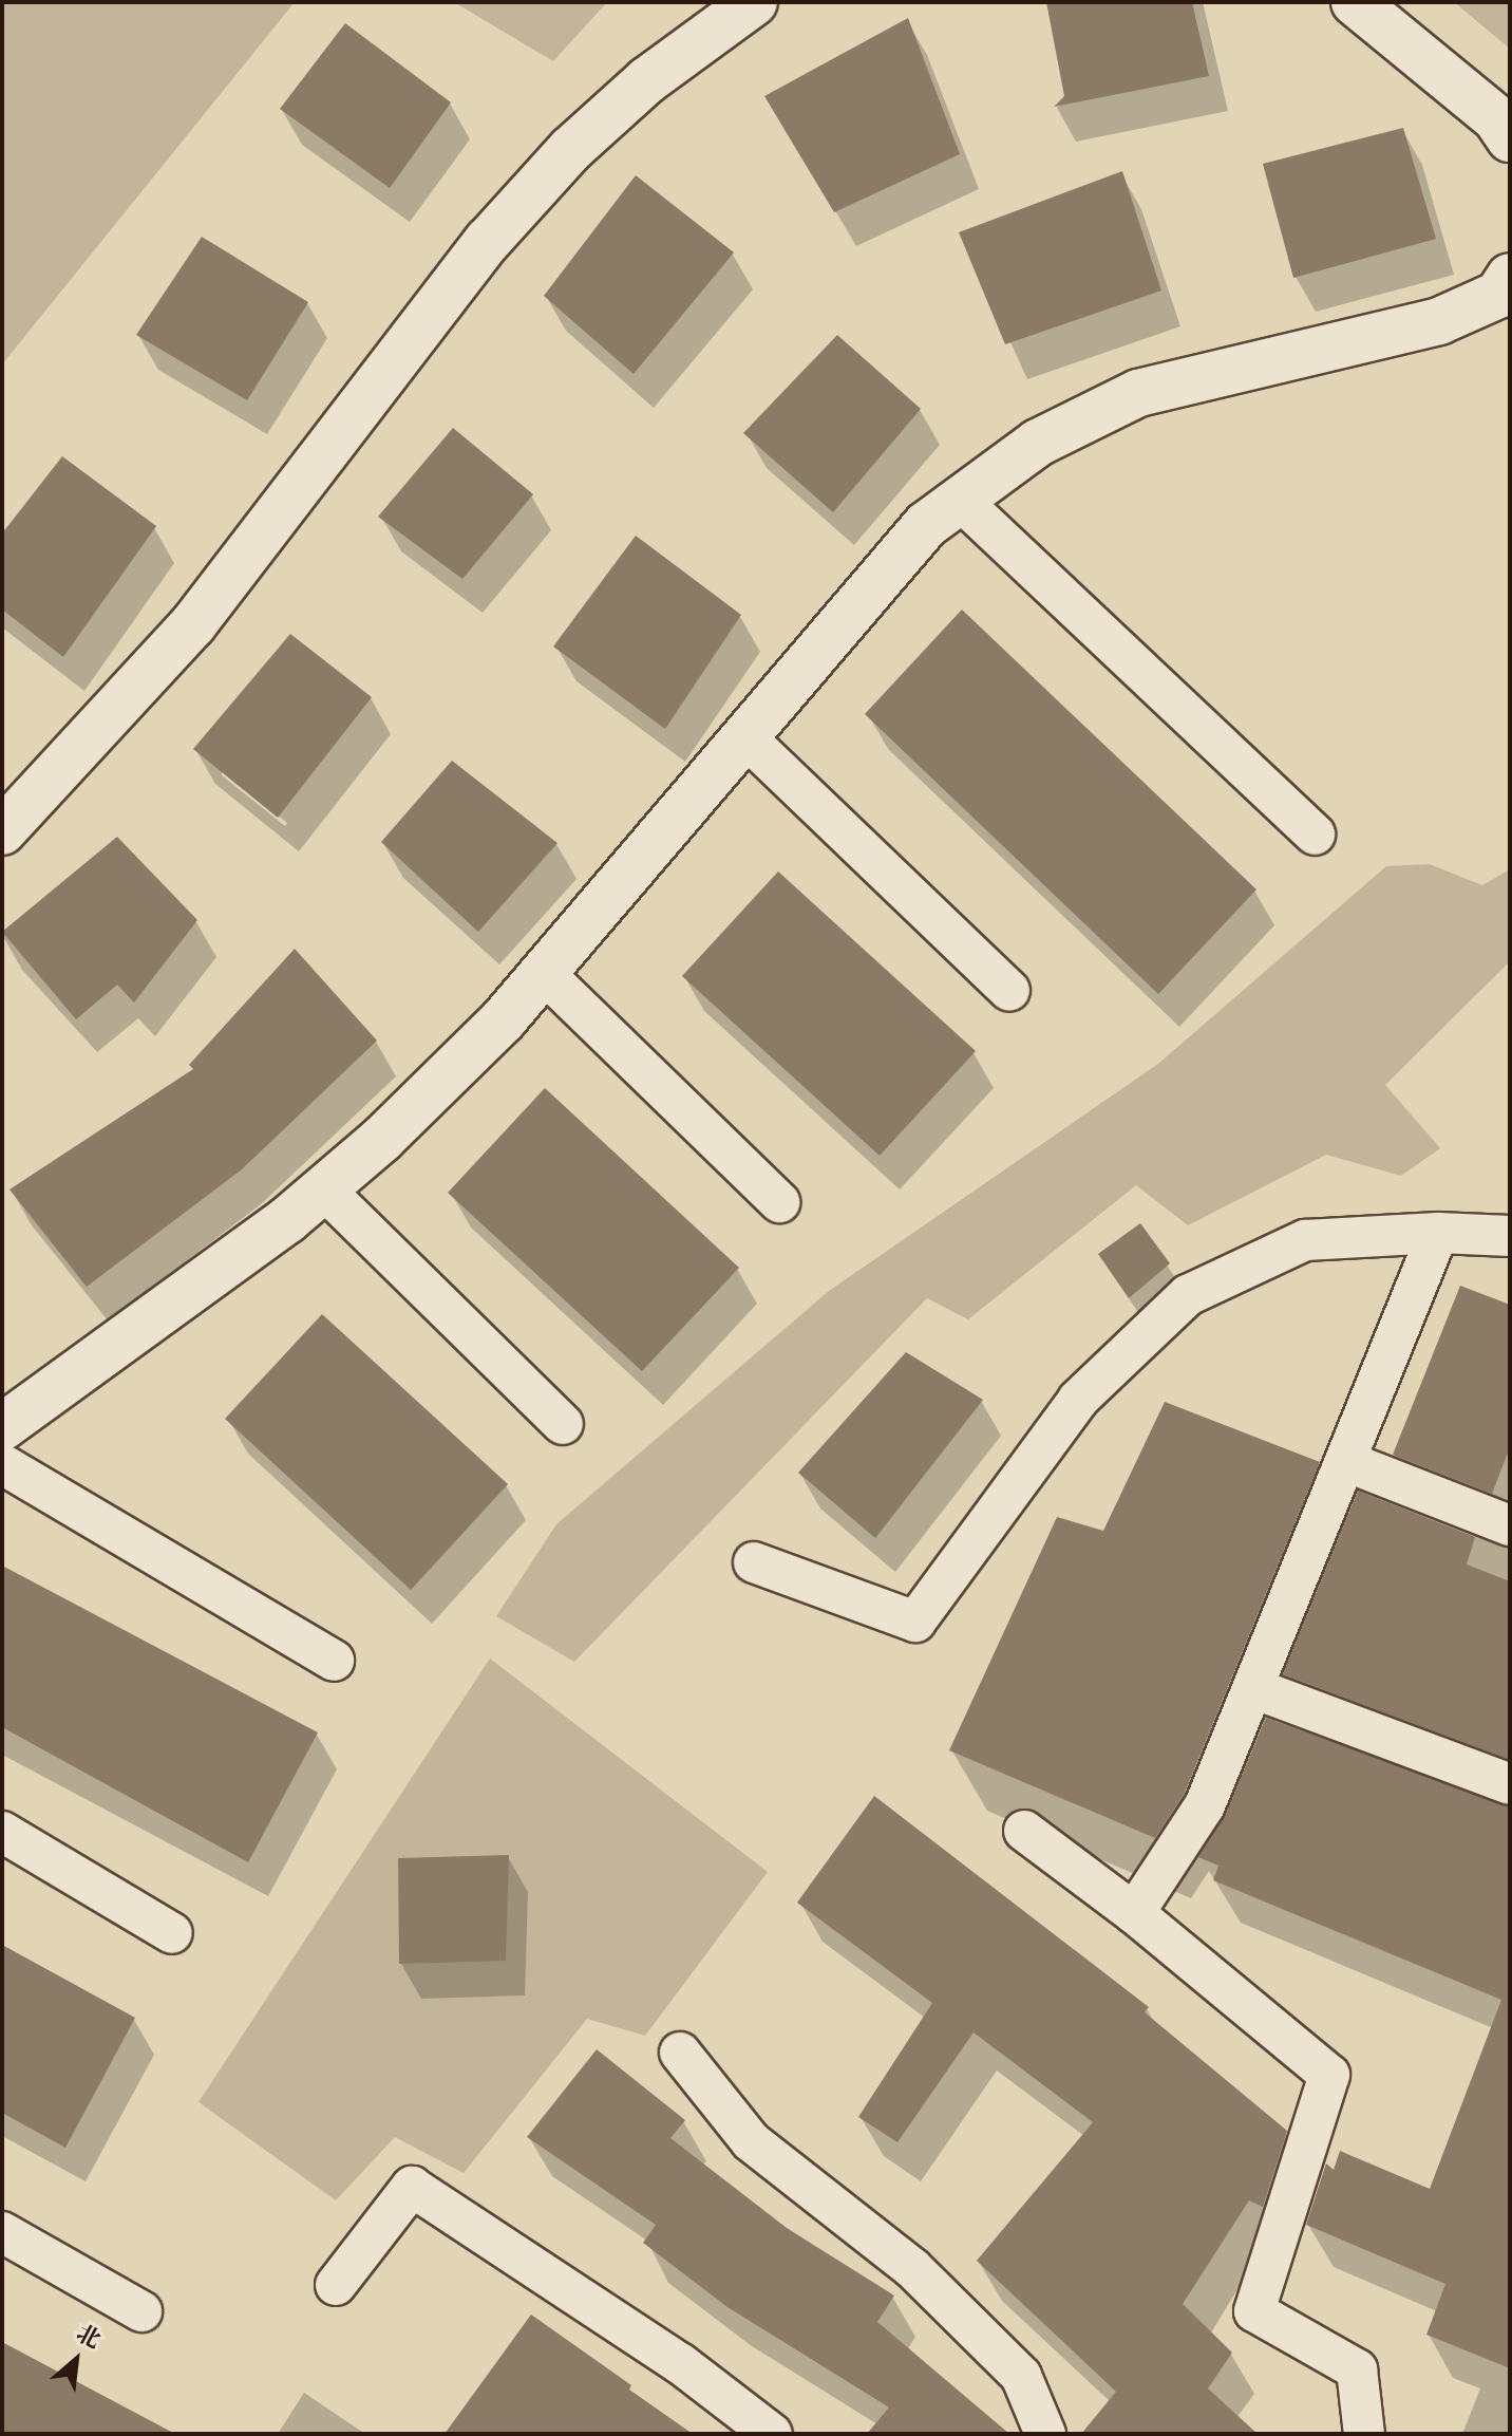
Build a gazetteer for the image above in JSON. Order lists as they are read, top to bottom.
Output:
{
  "north": "top right"
}
